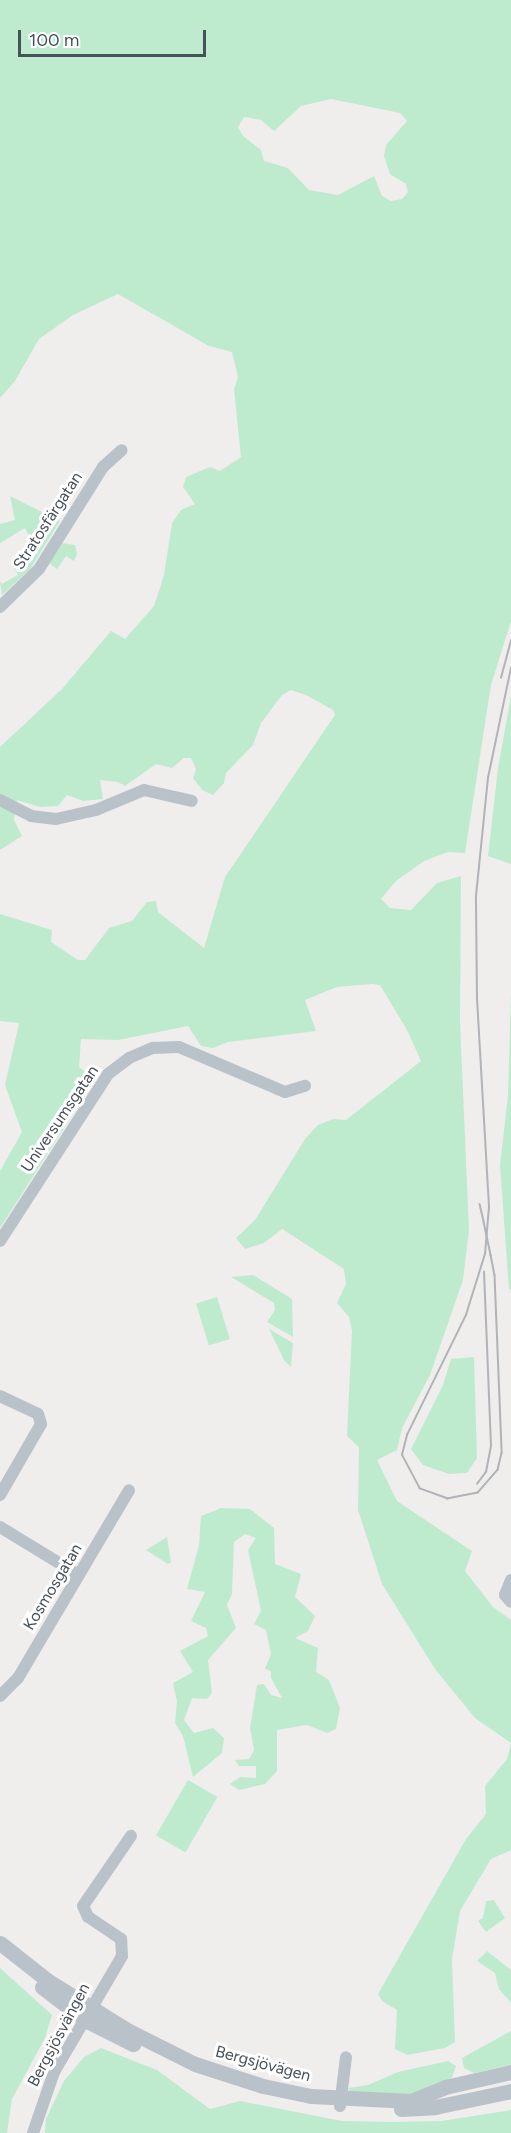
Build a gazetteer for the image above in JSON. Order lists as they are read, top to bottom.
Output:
{
  "streets": {
    "street": [
      "Stratosfärgatan",
      "Universumsgatan",
      "Kosmosgatan",
      "Bergsjösvängen",
      "Bergsjövägen"
    ]
  },
  "crossings": [
    ["Bergsjösvängen", "Bergsjövägen"]
  ],
  "scale_bar": "100 m"
}
